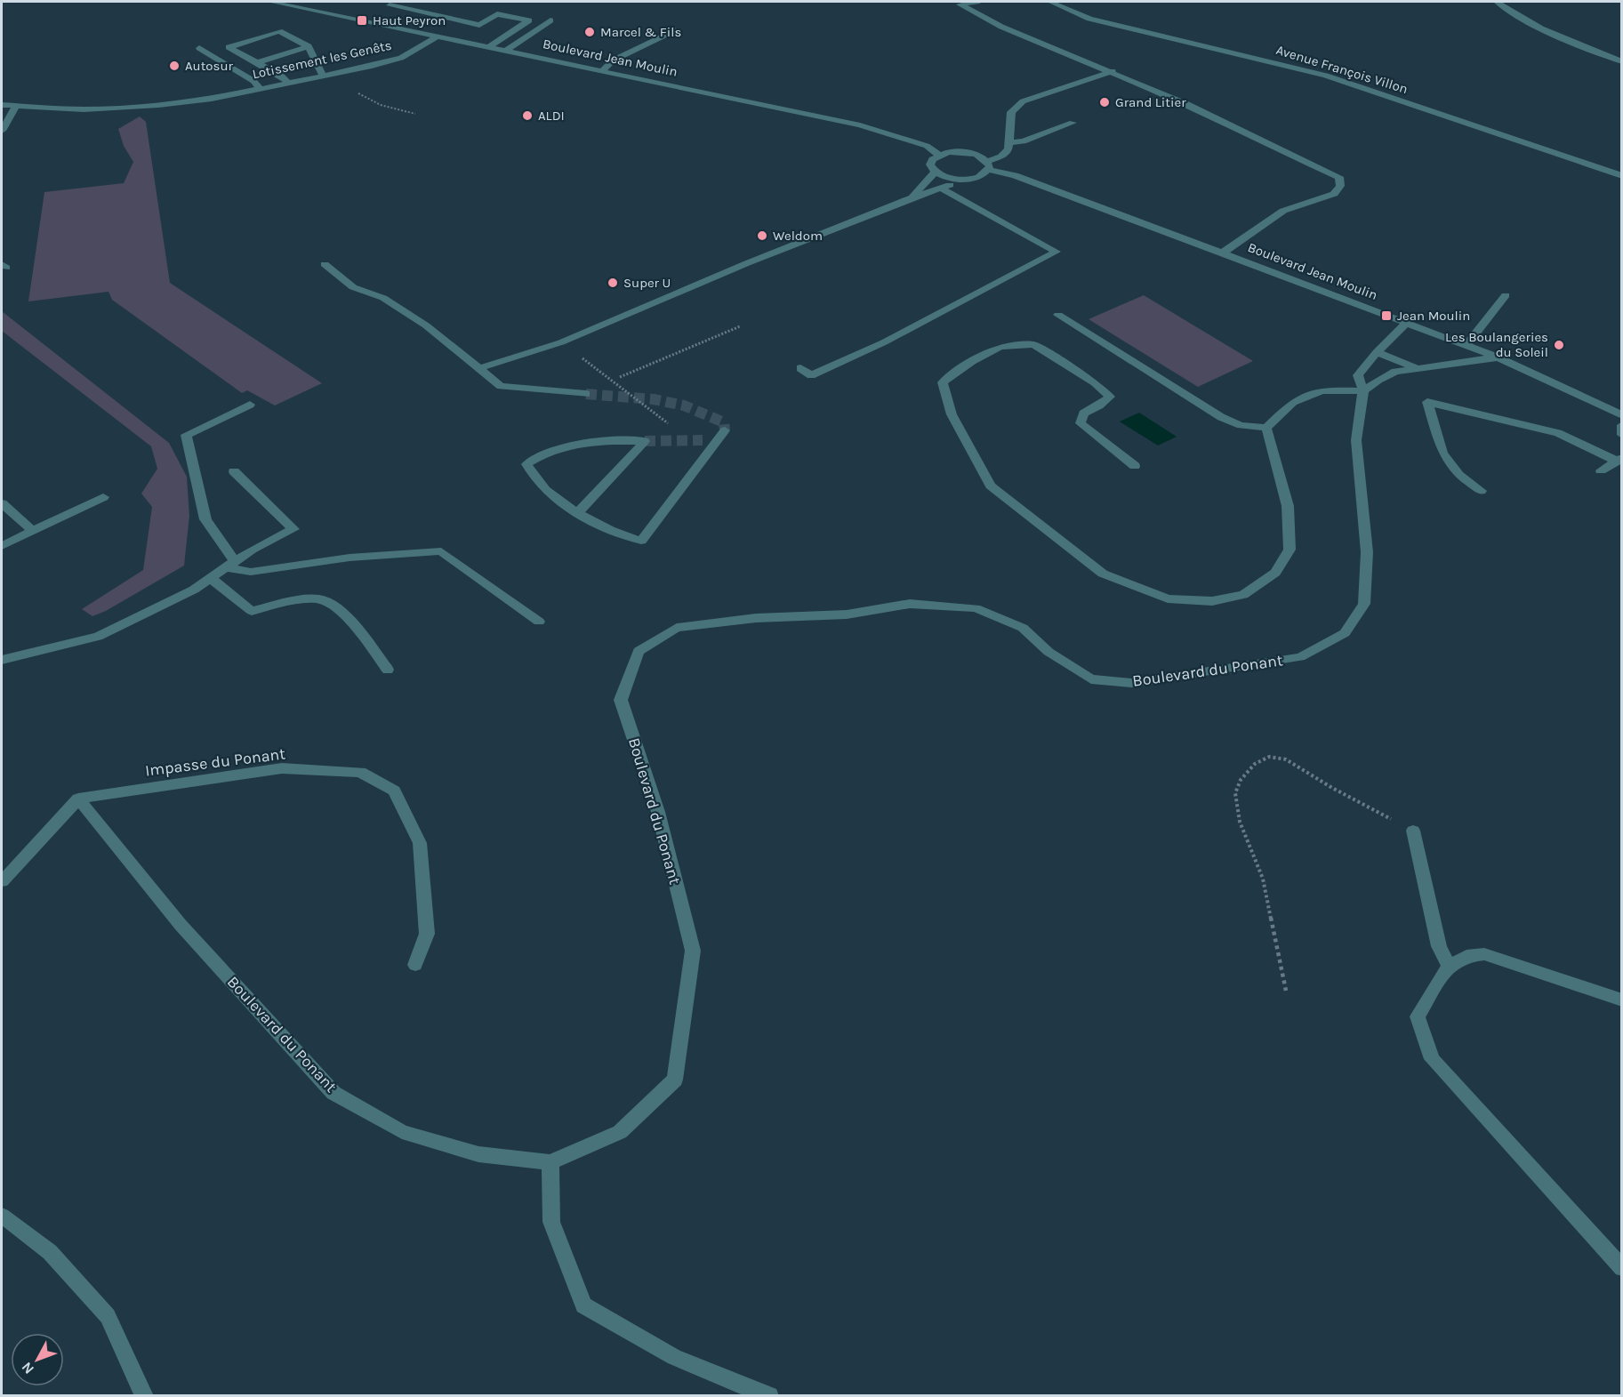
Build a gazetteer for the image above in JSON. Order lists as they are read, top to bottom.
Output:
{
  "streets": {
    "street": [
      "Boulevard Jean Moulin",
      "Lotissement les Genêts",
      "Avenue François Villon",
      "Boulevard du Ponant",
      "Impasse du Ponant"
    ]
  },
  "crossings": [
    ["Boulevard Jean Moulin", "Lotissement les Genêts"],
    ["Boulevard Jean Moulin", "Boulevard du Ponant"],
    ["Boulevard du Ponant", "Impasse du Ponant"]
  ],
  "places": {
    "transit": ["Haut Peyron", "Jean Moulin"],
    "other": [
      "Marcel & Fils",
      "Autosur",
      "Grand Litier",
      "ALDI",
      "Weldom",
      "Super U",
      "Les Boulangeries du Soleil"
    ]
  },
  "north": "bottom left"
}
